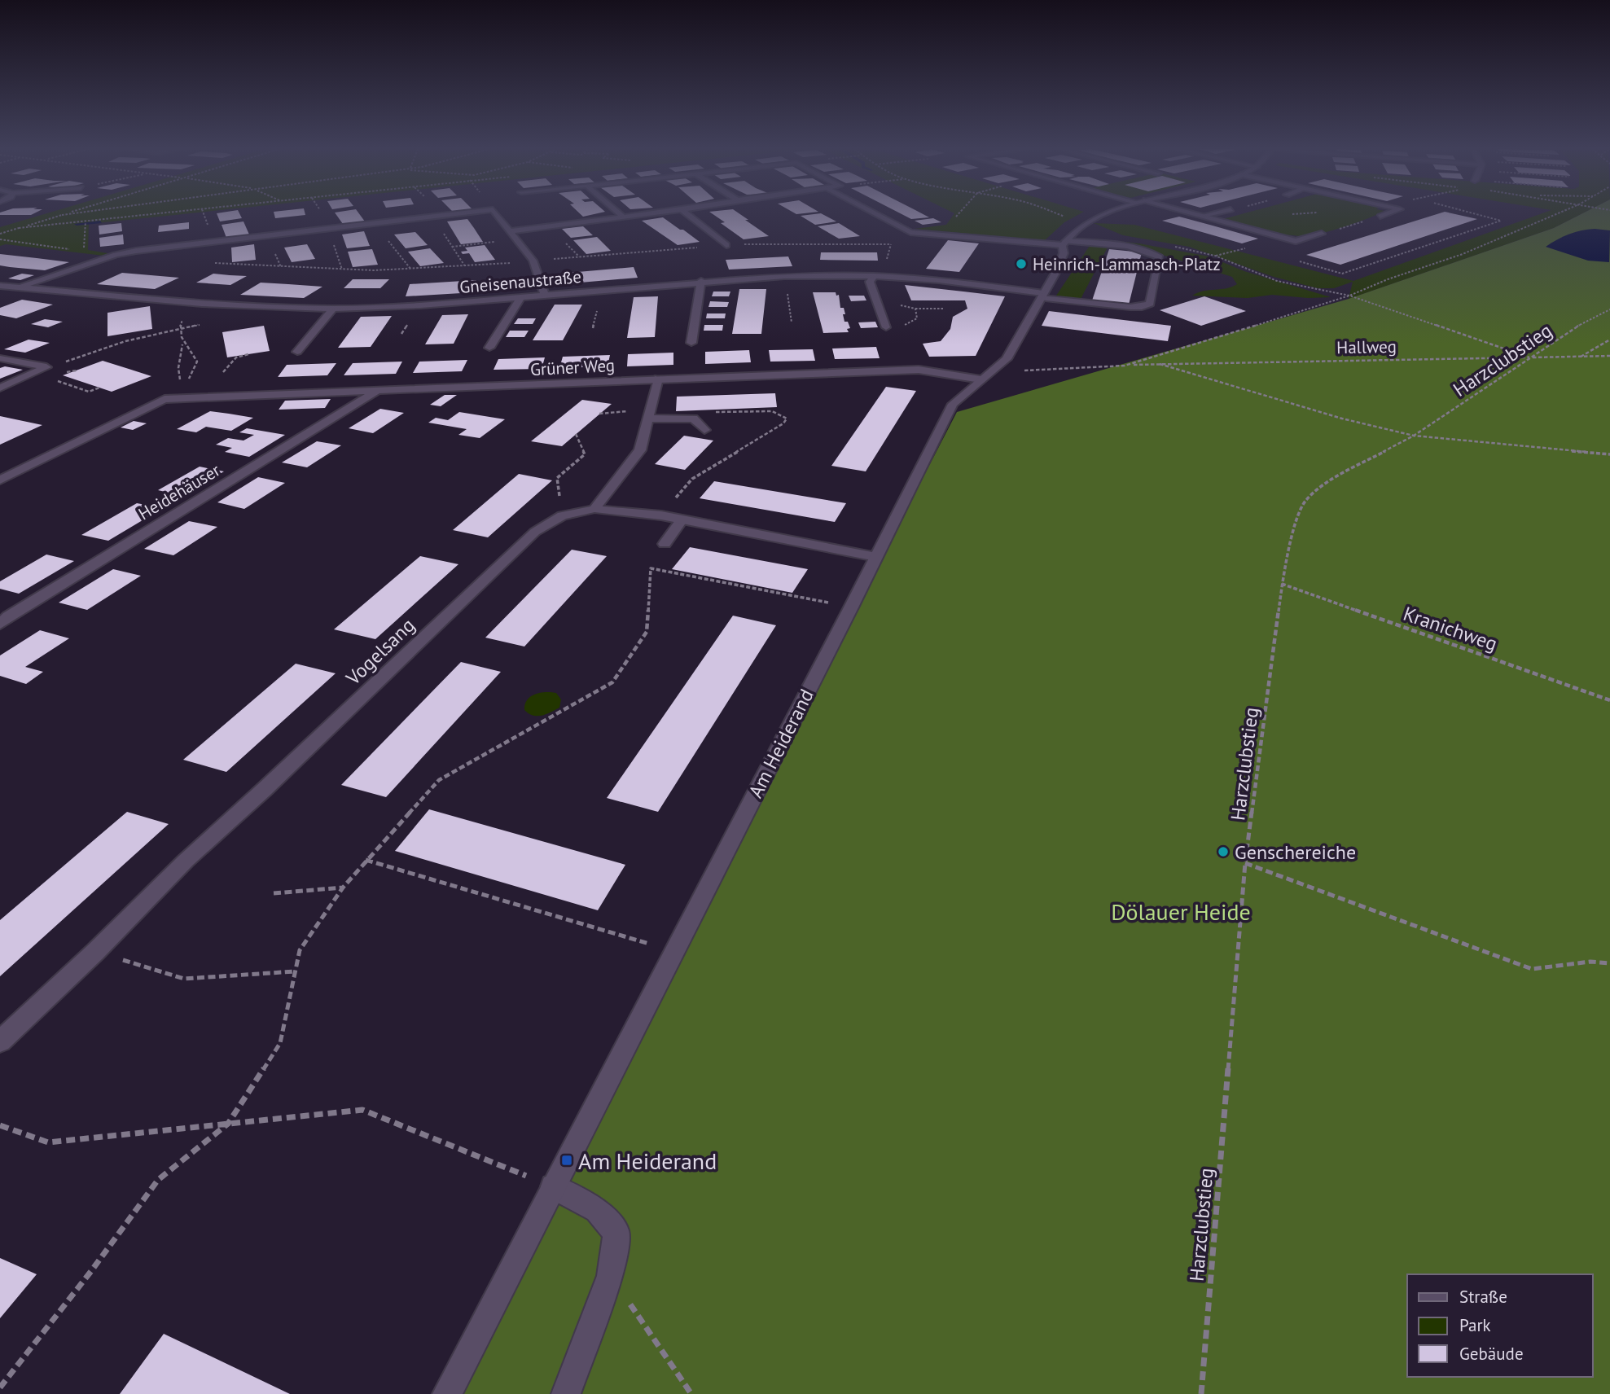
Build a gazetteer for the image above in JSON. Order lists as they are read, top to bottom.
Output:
{
  "streets": {
    "street": [
      "Gneisenaustraße",
      "Grüner Weg",
      "Heidehäuser",
      "Vogelsang",
      "Am Heiderand"
    ],
    "path": ["Hallweg", "Harzclubstieg", "Kranichweg"]
  },
  "crossings": [
    ["Gneisenaustraße", "Am Heiderand"],
    ["Hallweg", "Harzclubstieg"],
    ["Harzclubstieg", "Kranichweg"],
    ["Grüner Weg", "Heidehäuser"],
    ["Grüner Weg", "Am Heiderand"],
    ["Vogelsang", "Am Heiderand"]
  ],
  "parks": ["Dölauer Heide"],
  "places": {
    "other": ["Heinrich-Lammasch-Platz", "Genschereiche"],
    "transit": ["Am Heiderand"]
  },
  "legend": ["Straße", "Park", "Gebäude"]
}
